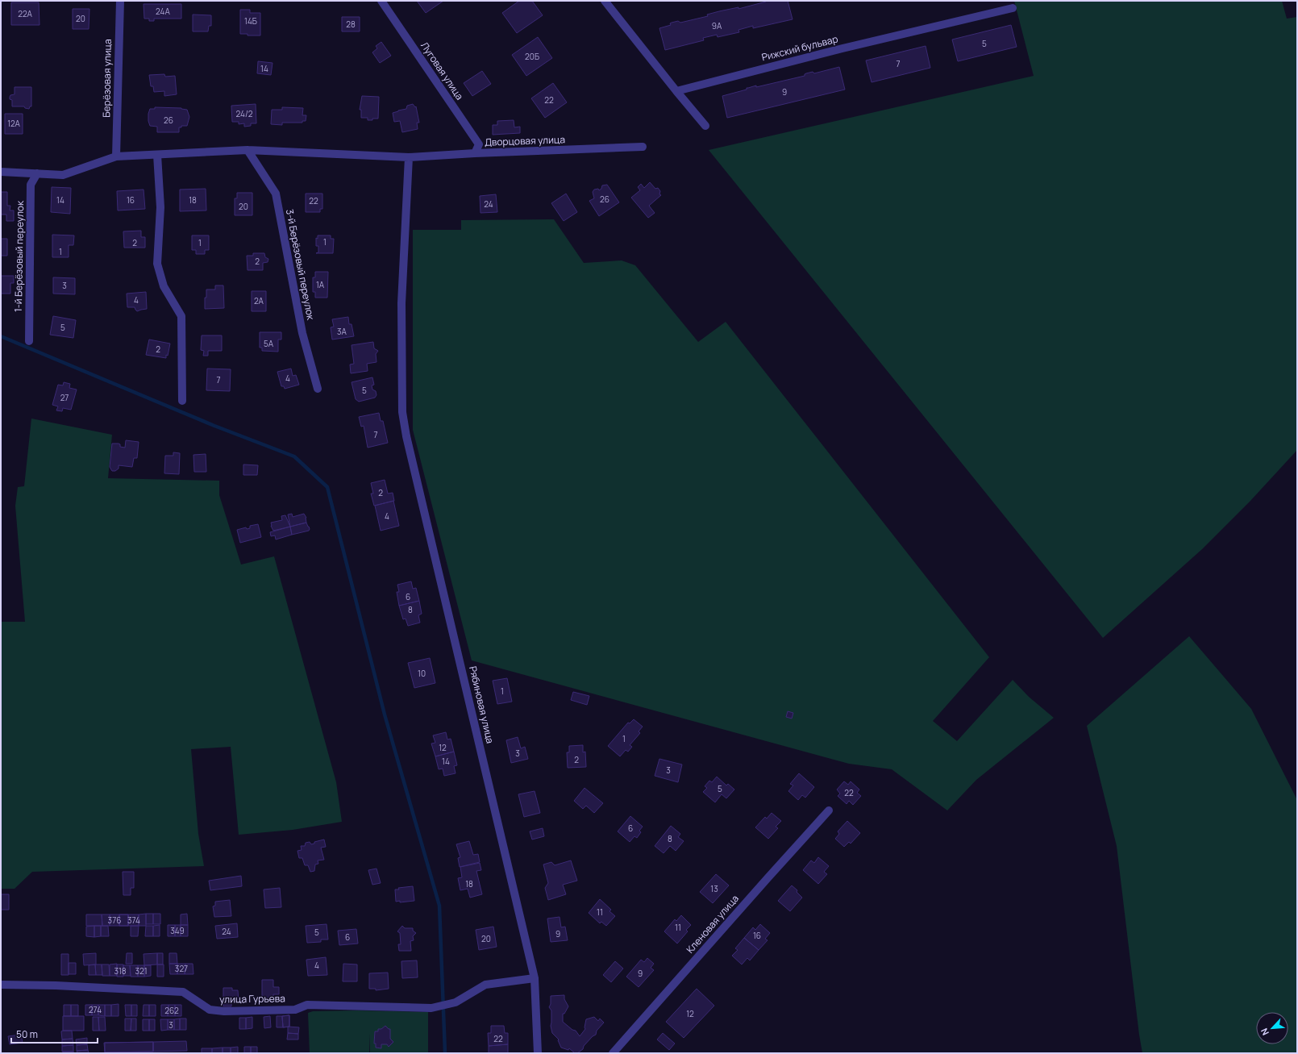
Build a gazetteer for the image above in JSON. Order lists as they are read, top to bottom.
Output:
{
  "streets": {
    "street": [
      "Рижский бульвар",
      "Луговая улица",
      "Берёзовая улица",
      "Дворцовая улица",
      "1-й Берёзовый переулок",
      "3-й Берёзовый переулок",
      "Рябиновая улица",
      "Кленовая улица",
      "улица Гурьева"
    ]
  },
  "crossings": [
    ["Луговая улица", "Дворцовая улица"],
    ["Дворцовая улица", "3-й Берёзовый переулок"],
    ["Дворцовая улица", "Рябиновая улица"],
    ["Рябиновая улица", "улица Гурьева"]
  ],
  "house_numbers": [
    "24А",
    "22А",
    "20",
    "14Б",
    "28",
    "9А",
    "5",
    "20Б",
    "7",
    "14",
    "9",
    "22",
    "24/2",
    "26",
    "12А",
    "26",
    "14",
    "16",
    "18",
    "22",
    "24",
    "20",
    "1",
    "2",
    "1",
    "1",
    "2",
    "1А",
    "3",
    "4",
    "2А",
    "5",
    "3А",
    "5А",
    "2",
    "4",
    "7",
    "5",
    "27",
    "7",
    "2",
    "4",
    "6",
    "8",
    "10",
    "1",
    "1",
    "12",
    "3",
    "2",
    "14",
    "3",
    "5",
    "22",
    "6",
    "8",
    "18",
    "13",
    "11",
    "376",
    "374",
    "11",
    "349",
    "24",
    "5",
    "9",
    "16",
    "6",
    "20",
    "4",
    "327",
    "318",
    "321",
    "9",
    "274",
    "262",
    "12",
    "3",
    "22"
  ],
  "scale_bar": "50 m",
  "north": "bottom left"
}
